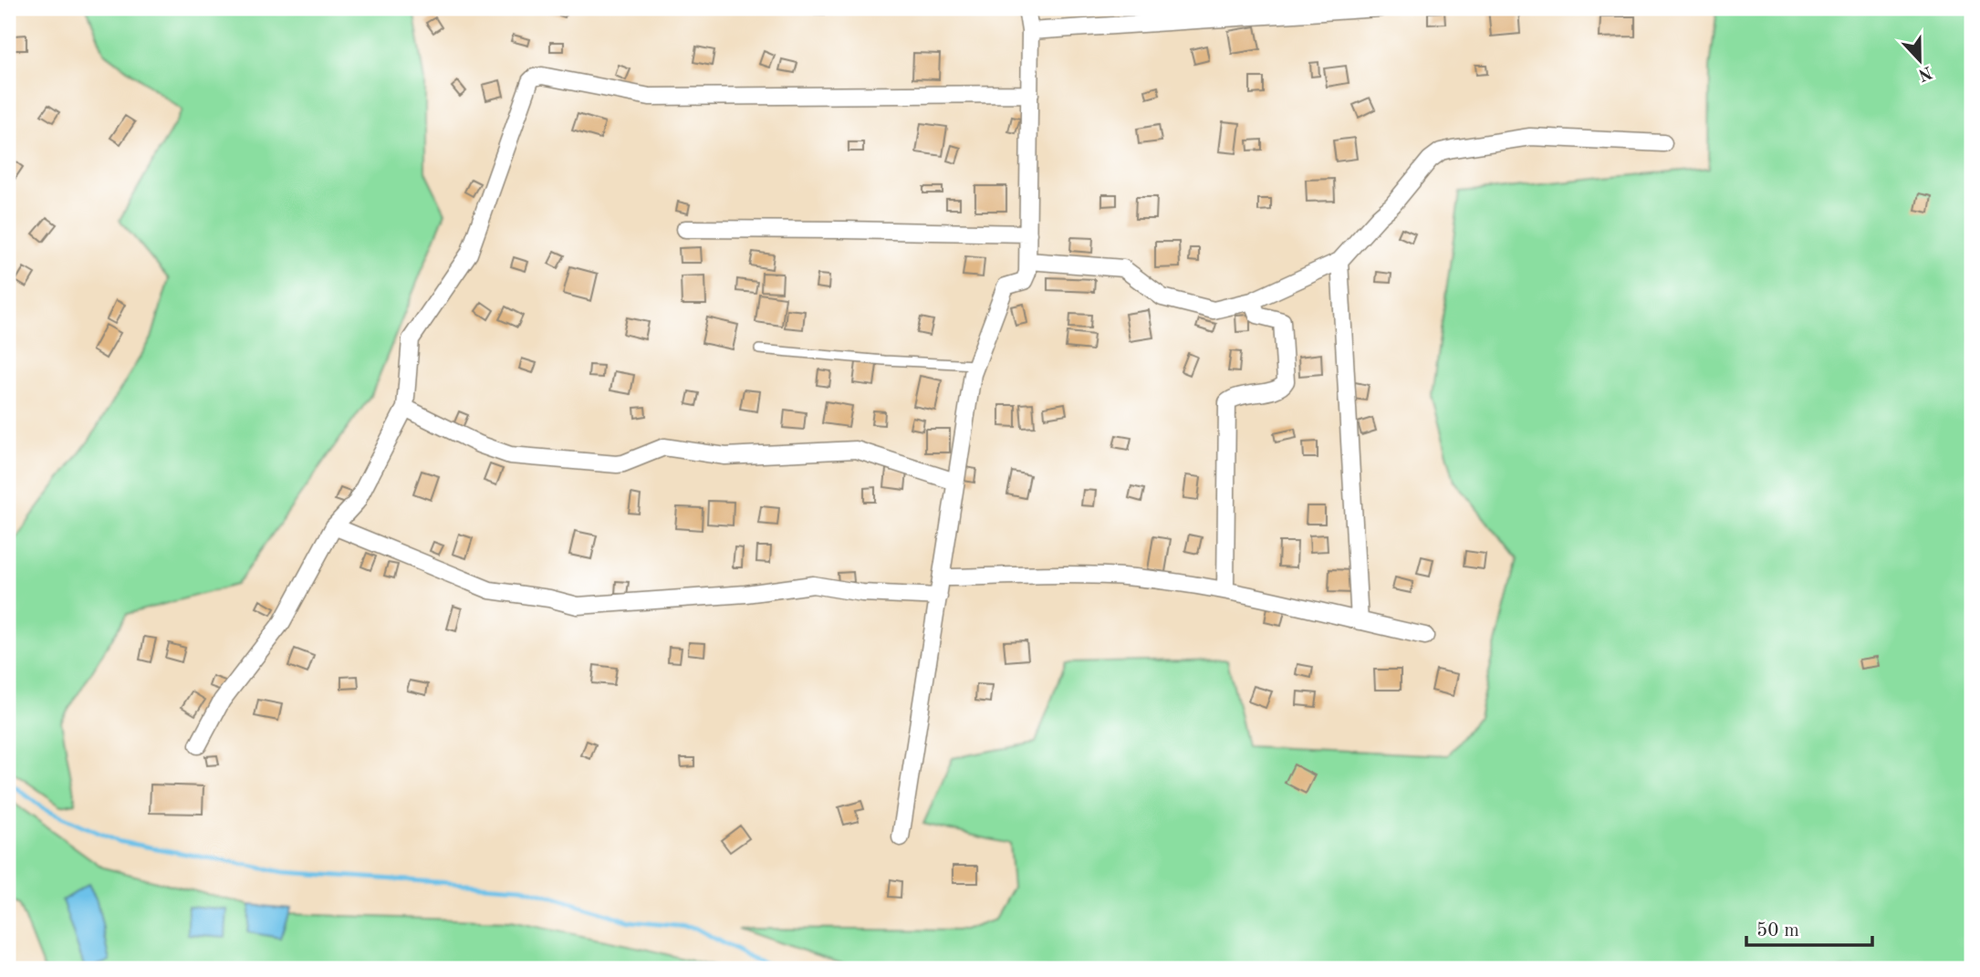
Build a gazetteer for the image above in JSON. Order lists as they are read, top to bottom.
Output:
{
  "scale_bar": "50 m",
  "north": "bottom"
}
